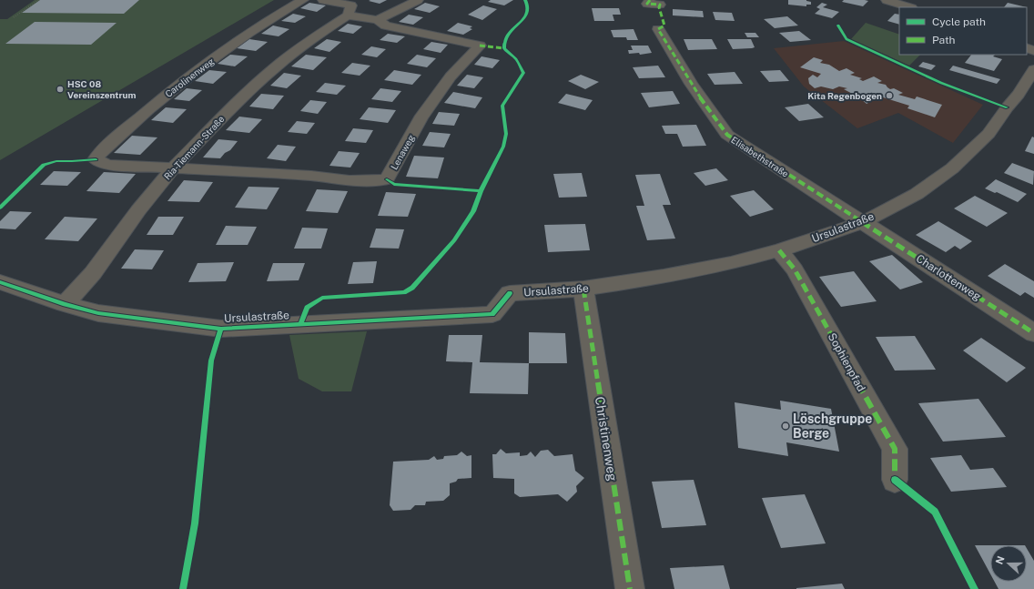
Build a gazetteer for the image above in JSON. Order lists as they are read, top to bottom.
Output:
{
  "streets": {
    "street": [
      "Carolinenweg",
      "Ria-Tiemann-Straße",
      "Lenaweg",
      "Elisabethstraße",
      "Ursulastraße",
      "Charlottenweg",
      "Sophienpfad",
      "Christinenweg"
    ]
  },
  "crossings": [
    ["Carolinenweg", "Lenaweg"],
    ["Ria-Tiemann-Straße", "Lenaweg"],
    ["Ria-Tiemann-Straße", "Ursulastraße"],
    ["Elisabethstraße", "Ursulastraße"],
    ["Elisabethstraße", "Charlottenweg"],
    ["Ursulastraße", "Charlottenweg"],
    ["Ursulastraße", "Sophienpfad"],
    ["Ursulastraße", "Christinenweg"]
  ],
  "places": ["HSC 08 Vereinszentrum", "Kita Regenbogen", "Löschgruppe Berge"],
  "legend": ["Cycle path", "Path"],
  "north": "left"
}
